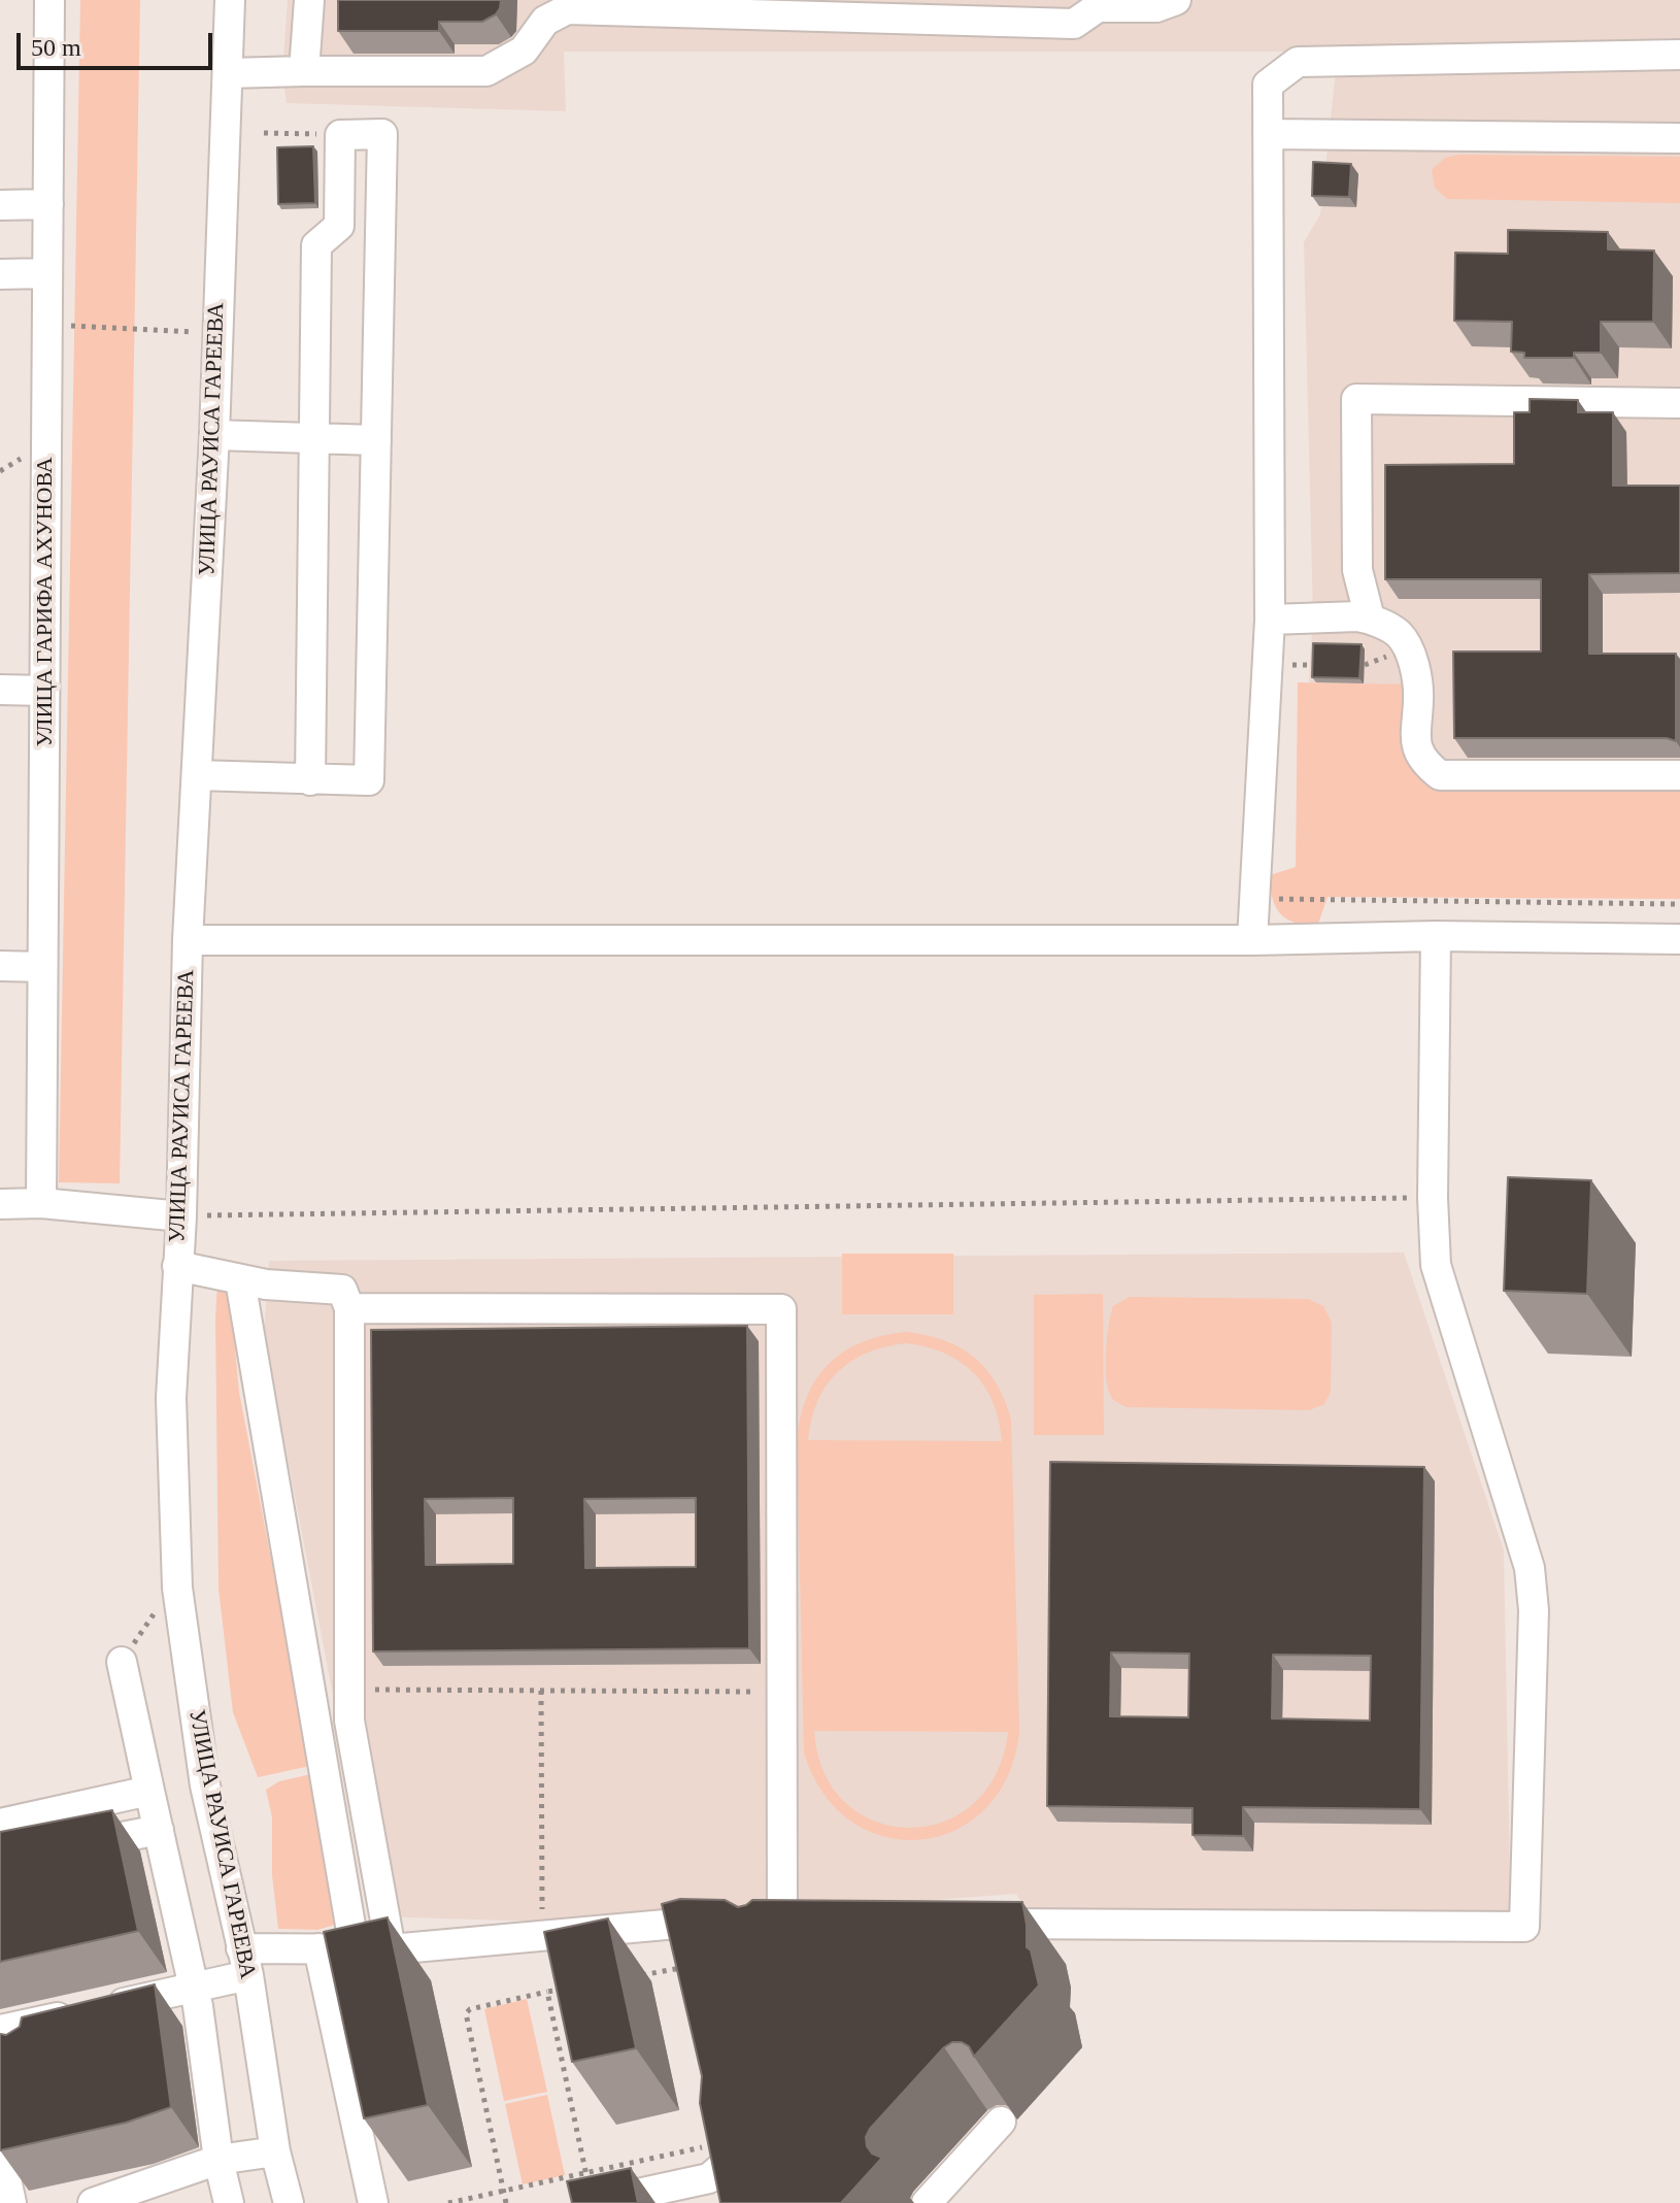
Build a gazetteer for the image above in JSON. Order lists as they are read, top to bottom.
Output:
{
  "streets": {
    "street": ["УЛИЦА РАУИСА ГАРЕЕВА", "УЛИЦА ГАРИФА АХУНОВА"]
  },
  "scale_bar": "50 m"
}
